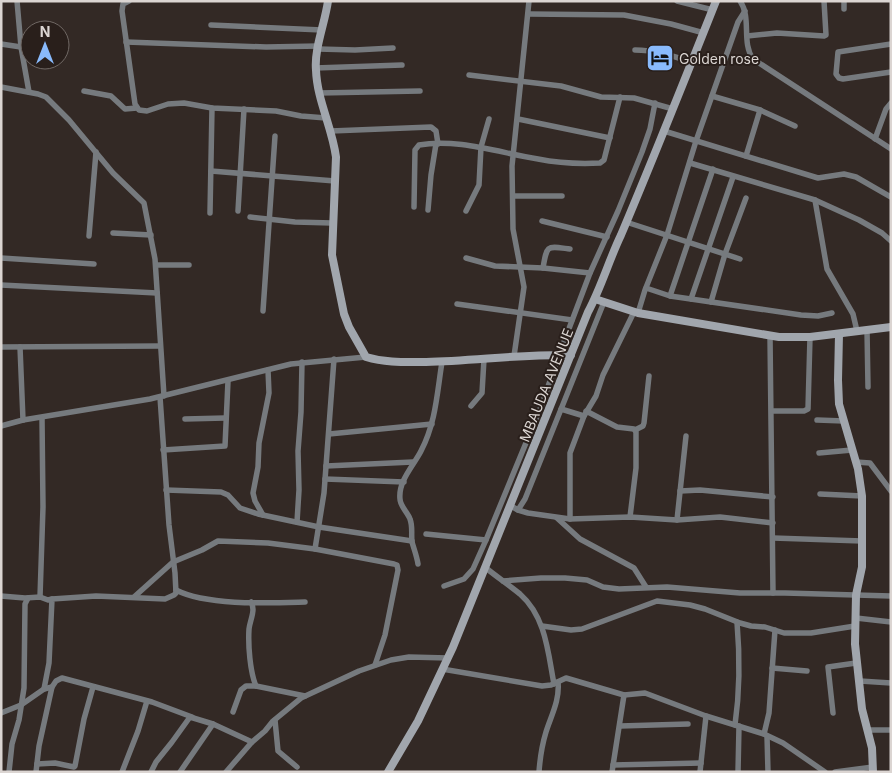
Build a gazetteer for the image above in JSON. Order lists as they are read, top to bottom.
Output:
{
  "streets": {
    "street": ["MBAUDA AVENUE"]
  },
  "places": {
    "hotel": ["Golden rose"]
  },
  "north": "top"
}
